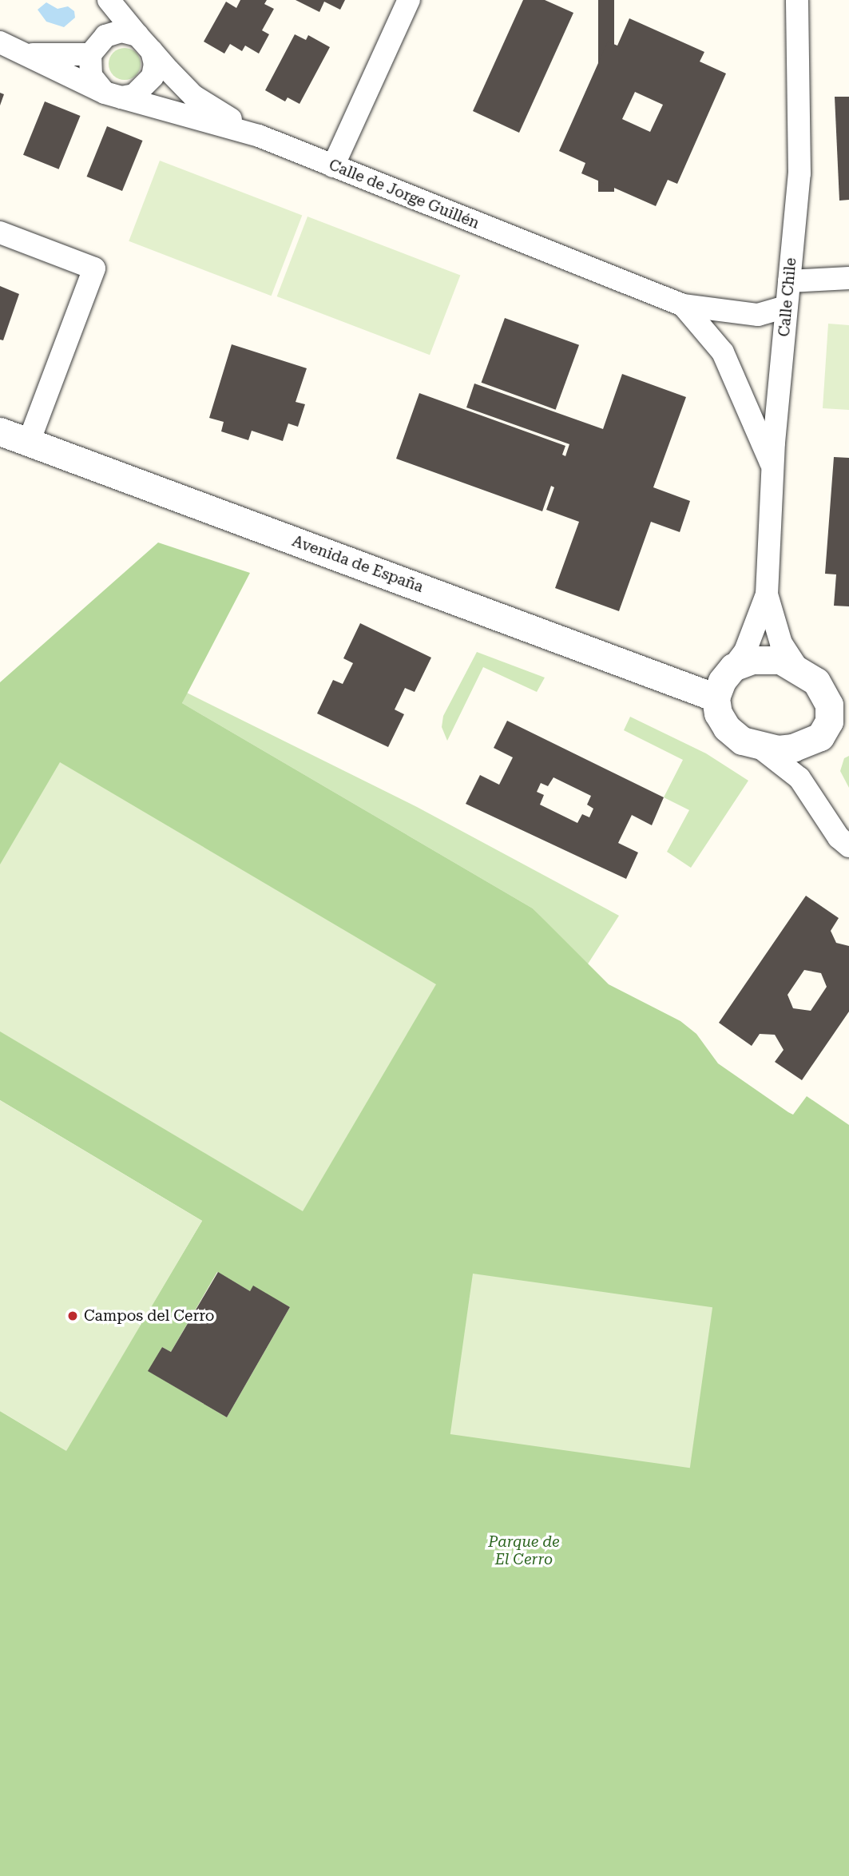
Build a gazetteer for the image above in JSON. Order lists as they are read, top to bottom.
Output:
{
  "streets": {
    "street": ["Calle de Jorge Guillén", "Calle Chile", "Avenida de España"]
  },
  "crossings": [
    ["Calle de Jorge Guillén", "Calle Chile"],
    ["Calle Chile", "Avenida de España"]
  ],
  "parks": ["Parque de El Cerro"],
  "places": ["Campos del Cerro"]
}
